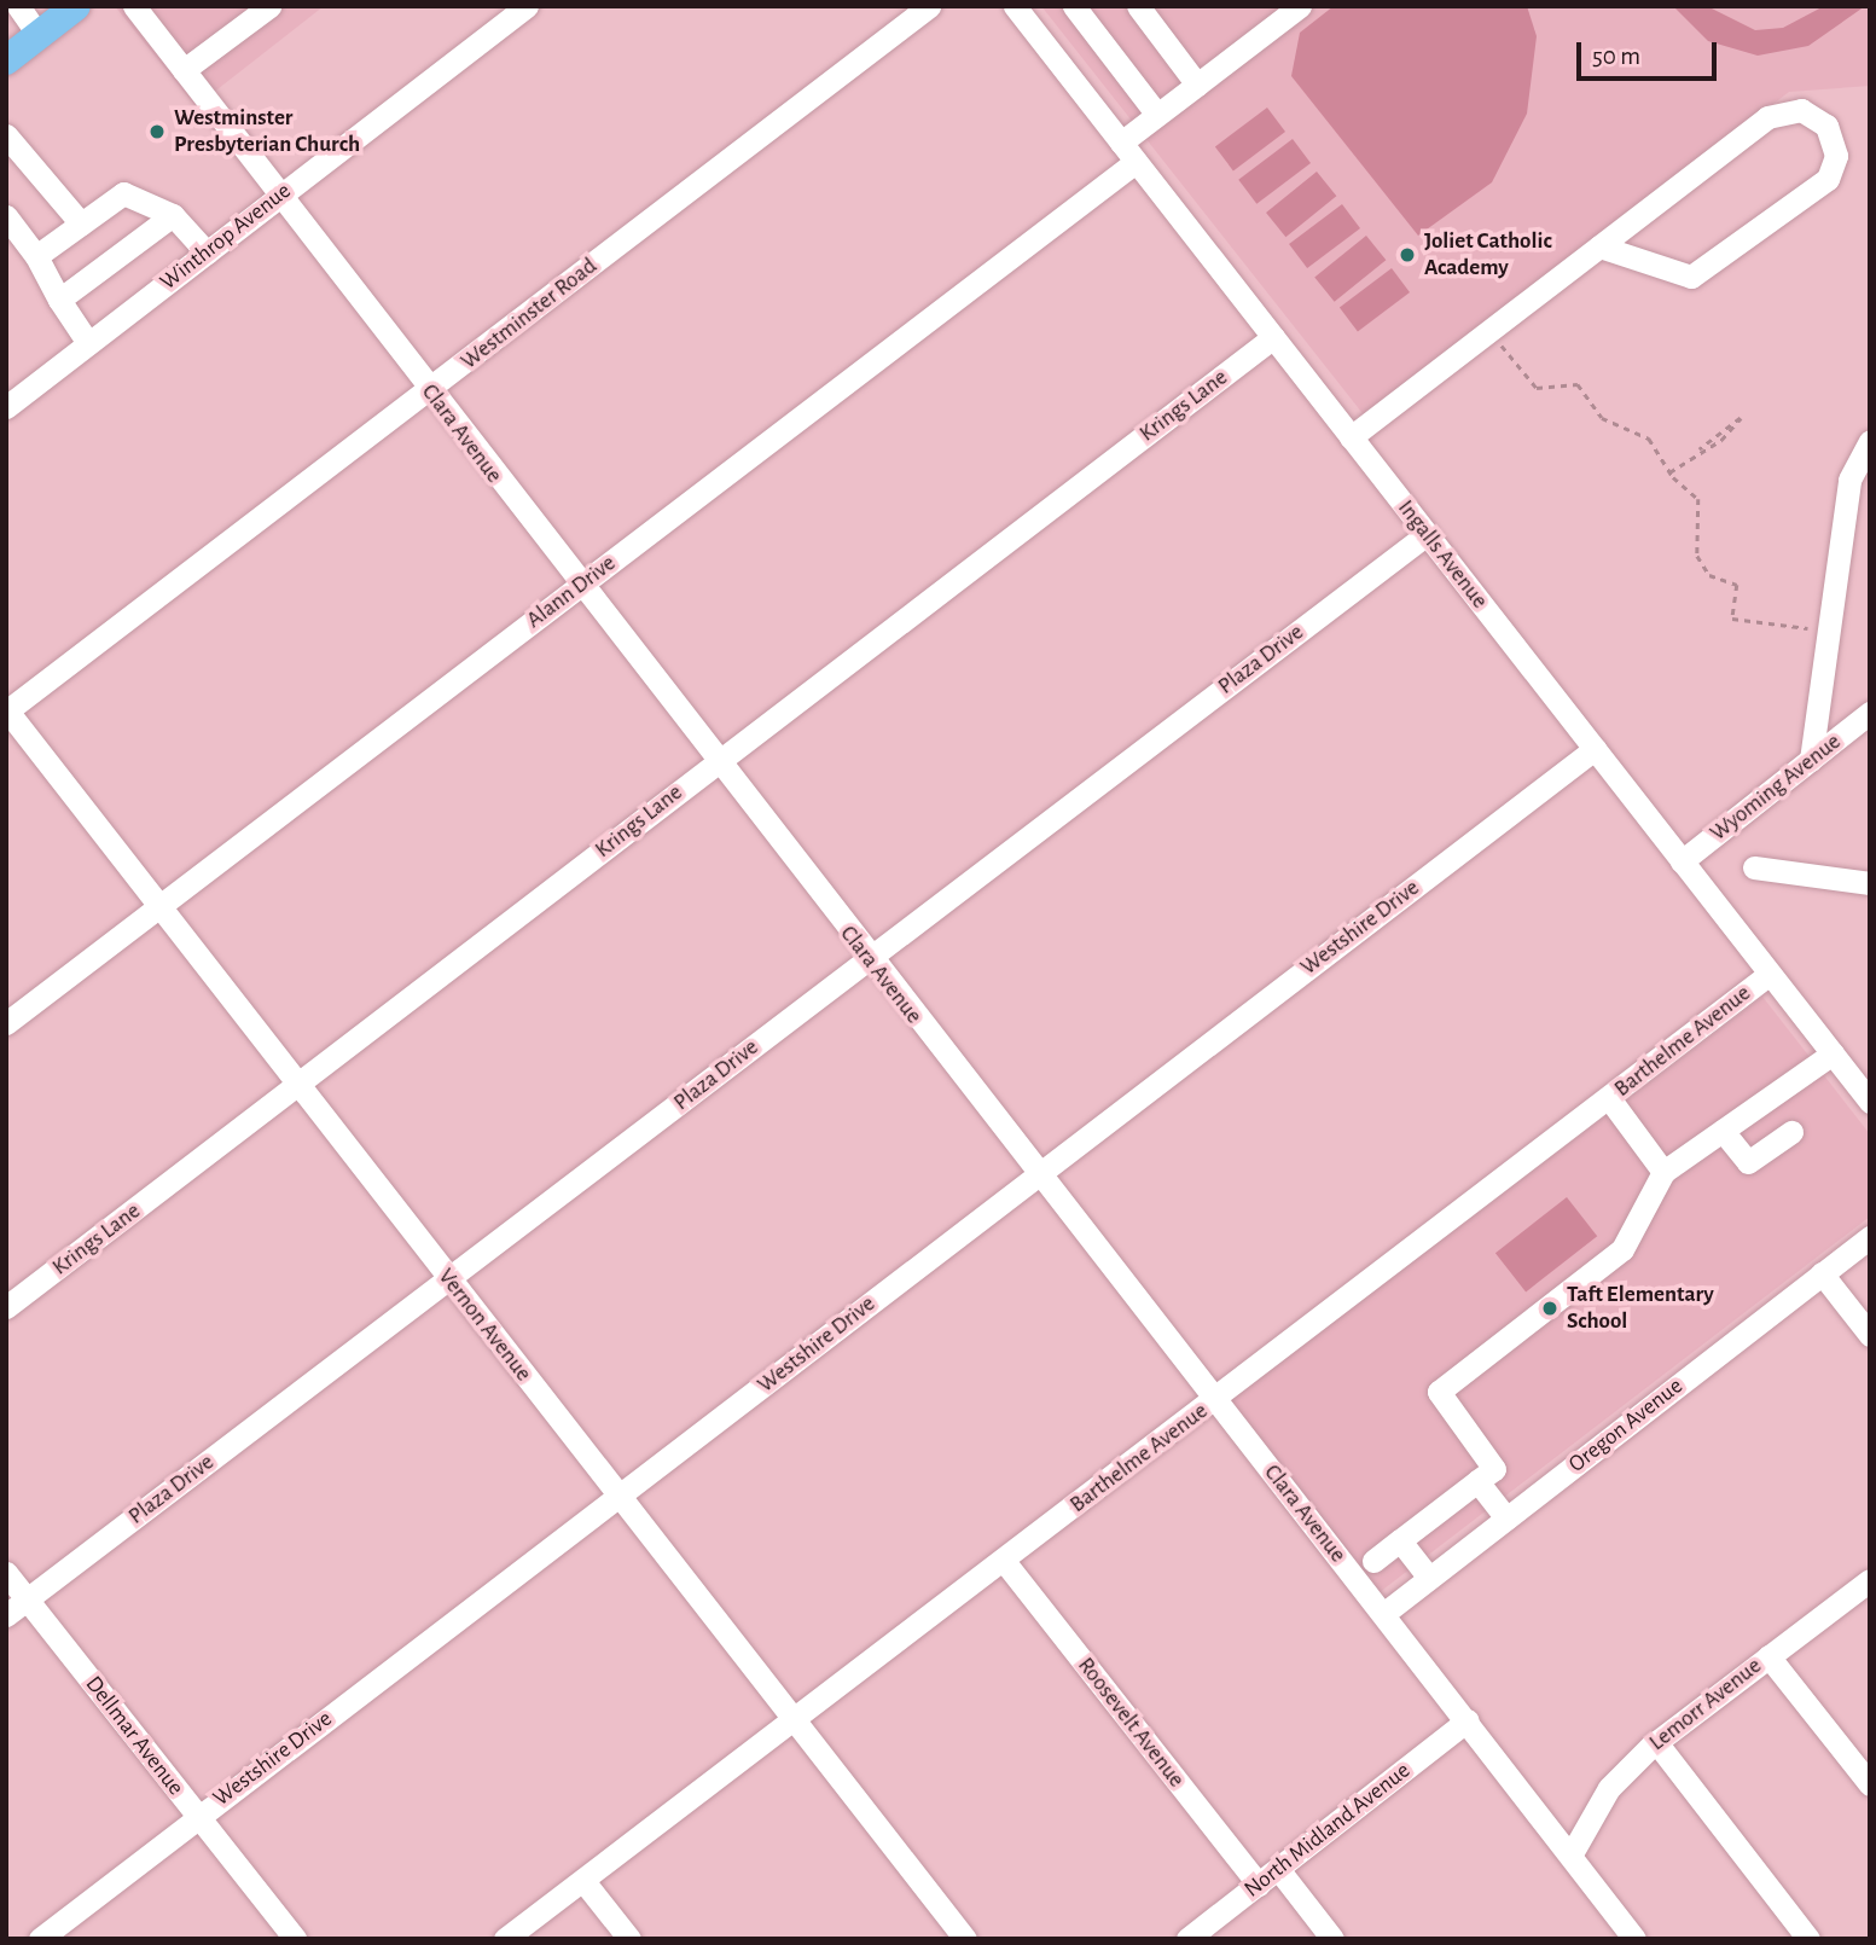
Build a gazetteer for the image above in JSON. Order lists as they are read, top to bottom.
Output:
{
  "streets": {
    "street": [
      "Winthrop Avenue",
      "Westminster Road",
      "Krings Lane",
      "Clara Avenue",
      "Ingalls Avenue",
      "Alann Drive",
      "Plaza Drive",
      "Wyoming Avenue",
      "Westshire Drive",
      "Barthelme Avenue",
      "Vernon Avenue",
      "Oregon Avenue",
      "Lemorr Avenue",
      "Roosevelt Avenue",
      "Dellmar Avenue",
      "North Midland Avenue"
    ]
  },
  "crossings": [
    ["Winthrop Avenue", "Clara Avenue"],
    ["Westminster Road", "Clara Avenue"],
    ["Westminster Road", "Vernon Avenue"],
    ["Krings Lane", "Clara Avenue"],
    ["Krings Lane", "Ingalls Avenue"],
    ["Krings Lane", "Vernon Avenue"],
    ["Clara Avenue", "Alann Drive"],
    ["Clara Avenue", "Plaza Drive"],
    ["Clara Avenue", "Westshire Drive"],
    ["Clara Avenue", "Barthelme Avenue"],
    ["Clara Avenue", "Oregon Avenue"],
    ["Clara Avenue", "Lemorr Avenue"],
    ["Clara Avenue", "North Midland Avenue"],
    ["Ingalls Avenue", "Alann Drive"],
    ["Ingalls Avenue", "Plaza Drive"],
    ["Ingalls Avenue", "Wyoming Avenue"],
    ["Ingalls Avenue", "Westshire Drive"],
    ["Ingalls Avenue", "Barthelme Avenue"],
    ["Alann Drive", "Vernon Avenue"],
    ["Plaza Drive", "Vernon Avenue"],
    ["Plaza Drive", "Dellmar Avenue"],
    ["Westshire Drive", "Vernon Avenue"],
    ["Westshire Drive", "Dellmar Avenue"],
    ["Barthelme Avenue", "Vernon Avenue"],
    ["Barthelme Avenue", "Roosevelt Avenue"],
    ["Roosevelt Avenue", "North Midland Avenue"]
  ],
  "places": ["Westminster Presbyterian Church", "Joliet Catholic Academy", "Taft Elementary School"],
  "scale_bar": "50 m"
}
